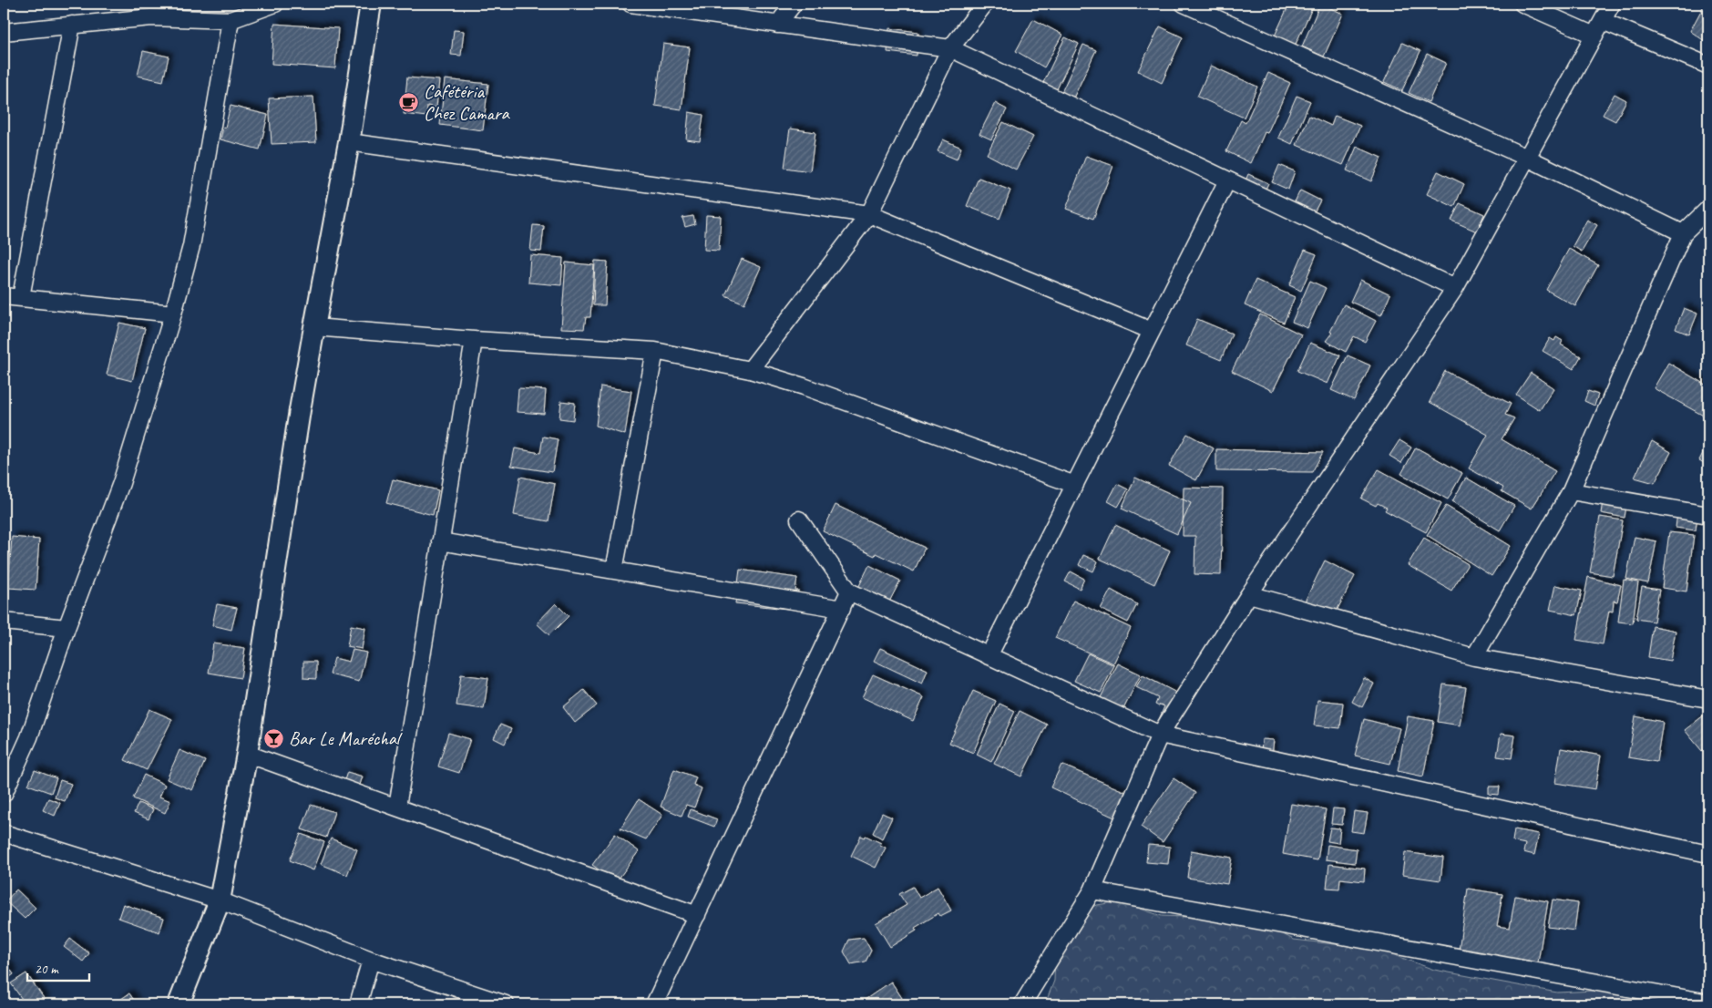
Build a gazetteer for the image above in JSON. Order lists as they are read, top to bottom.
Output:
{
  "places": {
    "cafe": ["Cafétéria Chez Camara"],
    "bar": ["Bar Le Maréchal"]
  },
  "scale_bar": "20 m"
}
